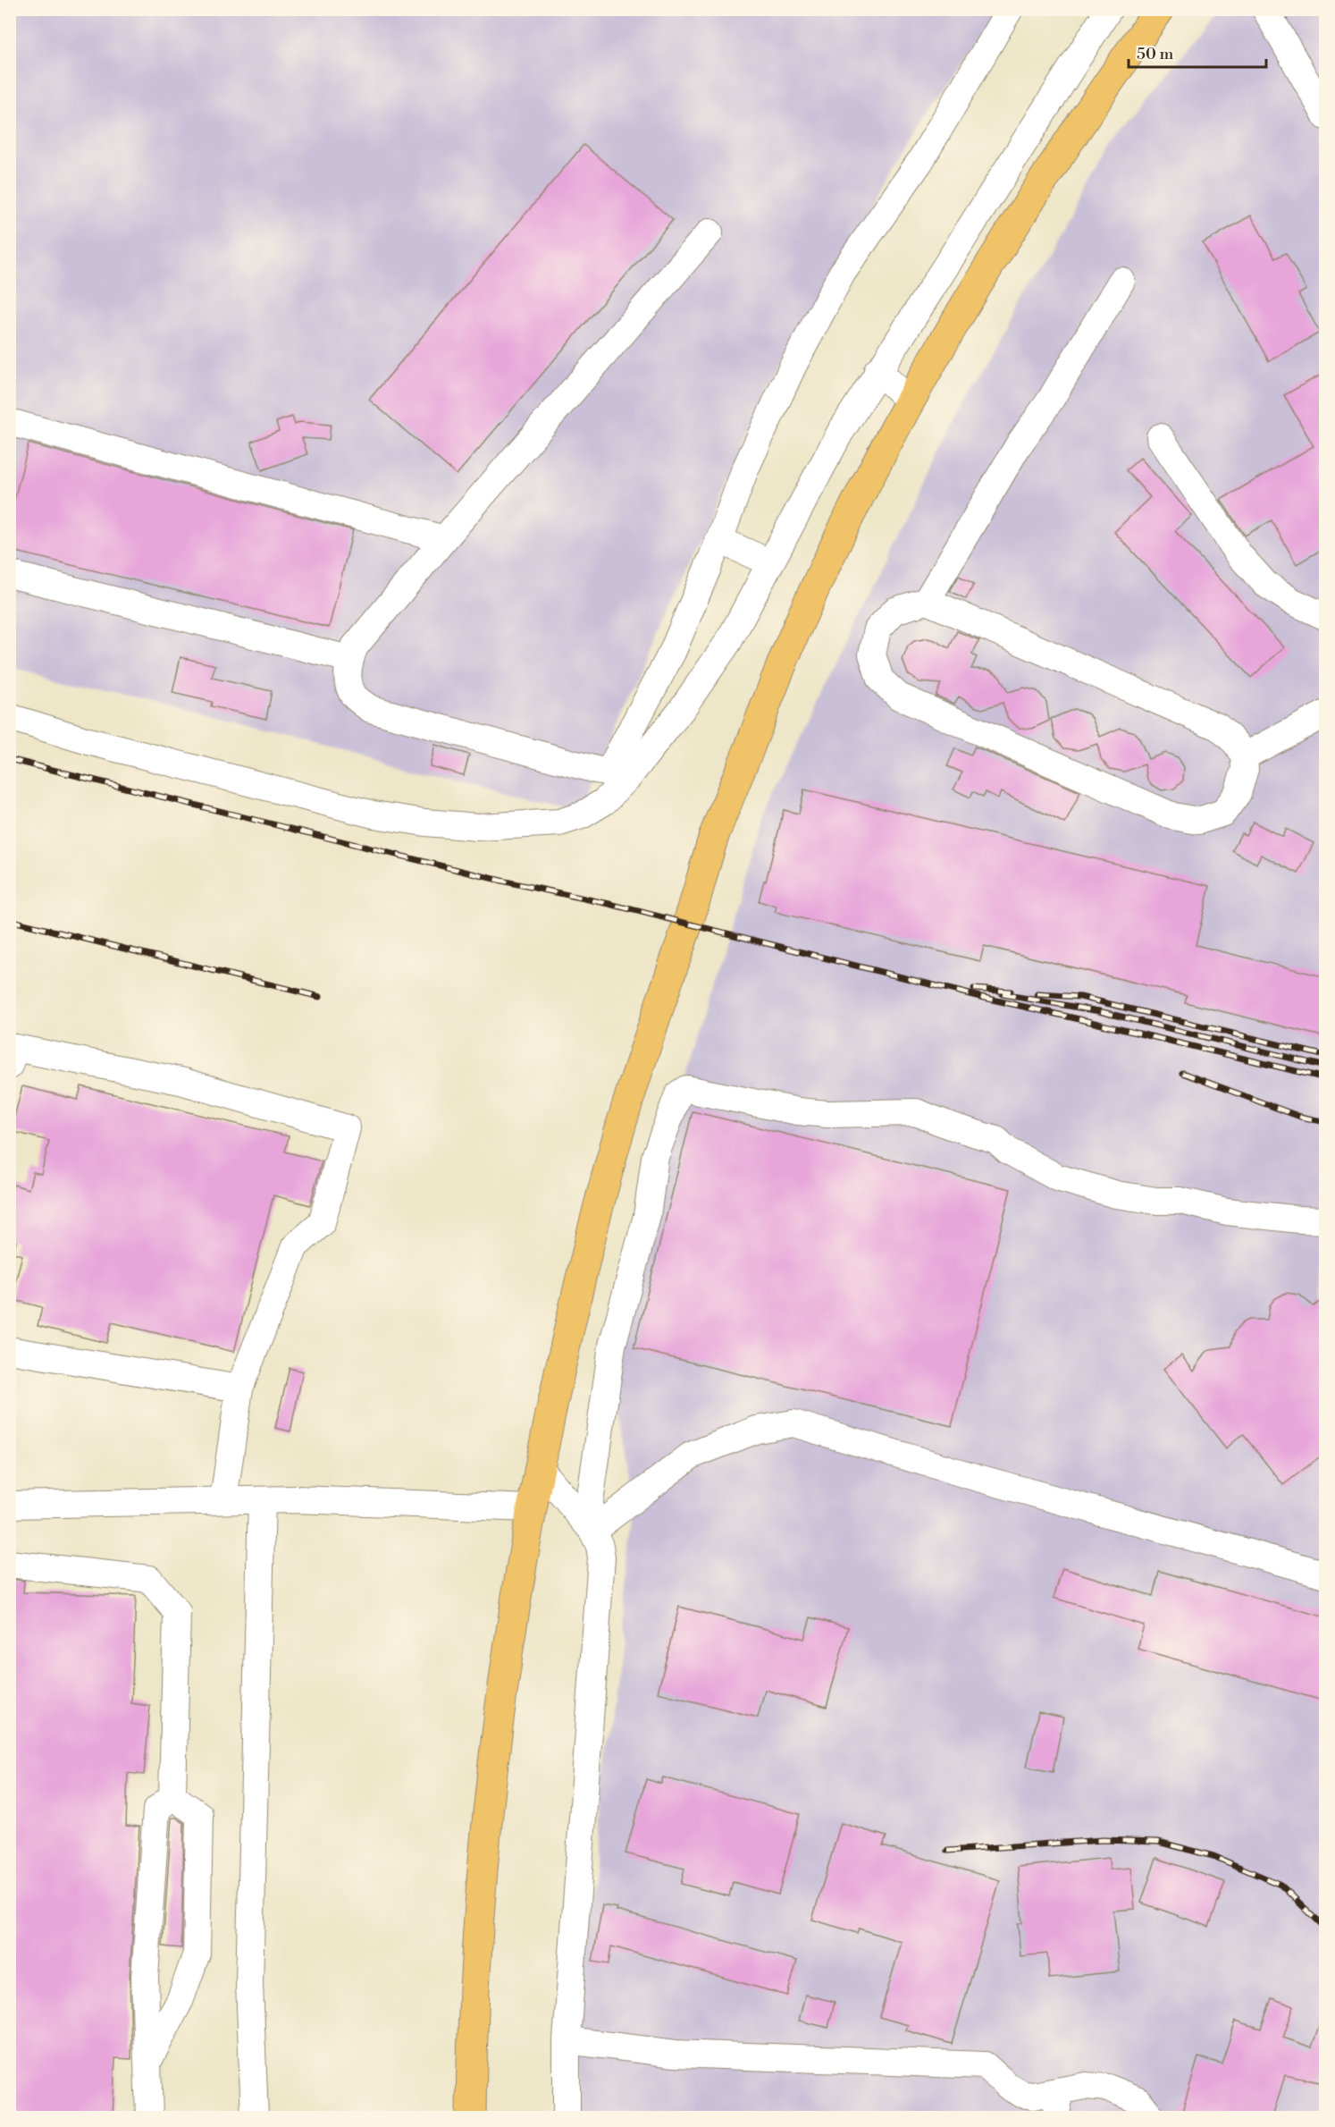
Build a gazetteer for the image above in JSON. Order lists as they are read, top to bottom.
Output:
{
  "scale_bar": "50 m"
}
